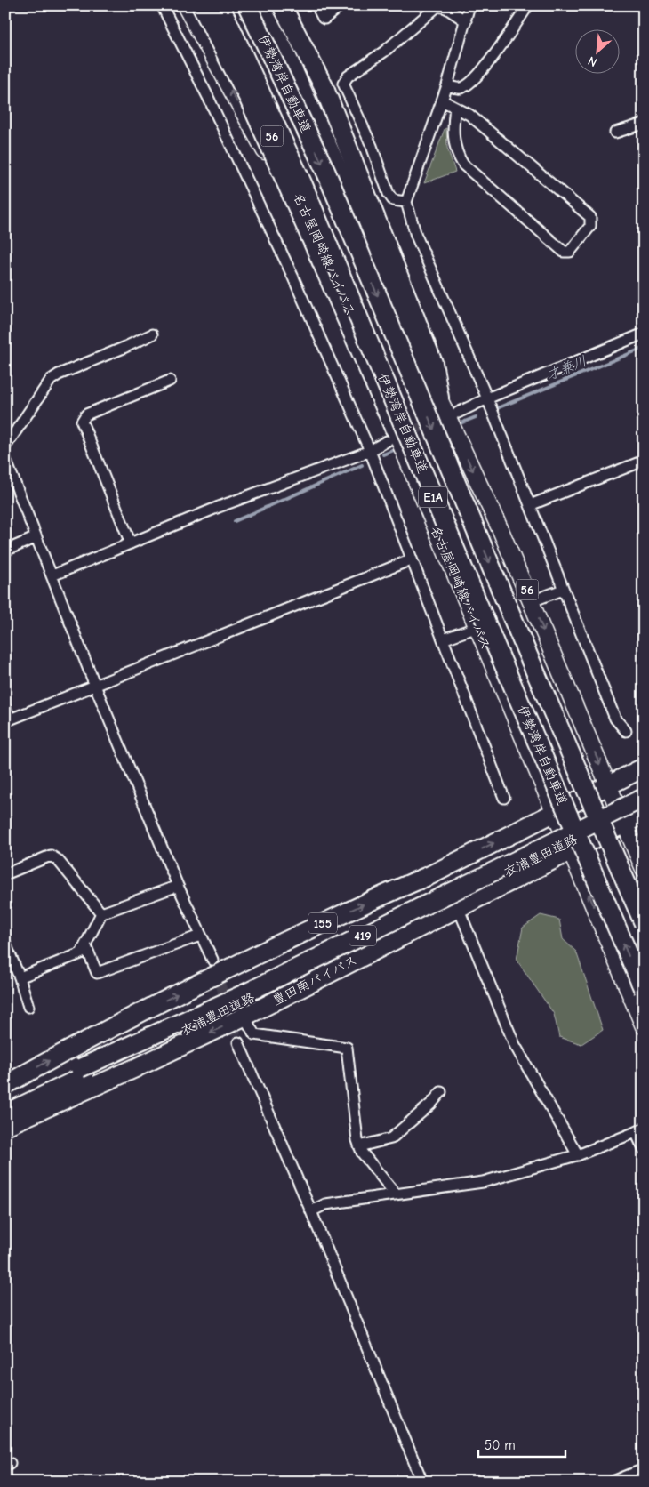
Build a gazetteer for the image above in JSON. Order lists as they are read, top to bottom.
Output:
{
  "streets": {
    "highway": [
      "伊勢湾岸自動車道",
      "E1A",
      "衣浦豊田道路",
      "155",
      "419",
      "豊田南バイパス"
    ],
    "main road": ["56", "名古屋岡崎線バイパス"]
  },
  "crossings": [
    ["56", "155"],
    ["56", "豊田南バイパス"],
    ["名古屋岡崎線バイパス", "155"],
    ["名古屋岡崎線バイパス", "豊田南バイパス"]
  ],
  "water": ["才兼川"],
  "scale_bar": "50 m",
  "north": "bottom left"
}
